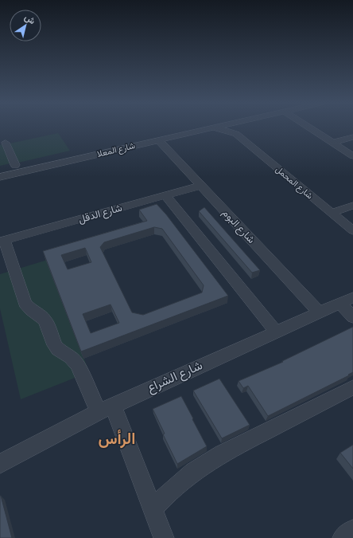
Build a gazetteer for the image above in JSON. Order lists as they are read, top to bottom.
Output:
{
  "streets": {
    "street": [
      "شارع المعلا",
      "شارع المحمل",
      "شارع الدقل",
      "شارع البوم",
      "شارع الشراع"
    ]
  },
  "crossings": [
    ["شارع المعلا", "شارع المحمل"],
    ["شارع المعلا", "شارع البوم"],
    ["شارع الدقل", "شارع البوم"],
    ["شارع البوم", "شارع الشراع"]
  ],
  "districts": ["الرأس"],
  "north": "top right"
}
